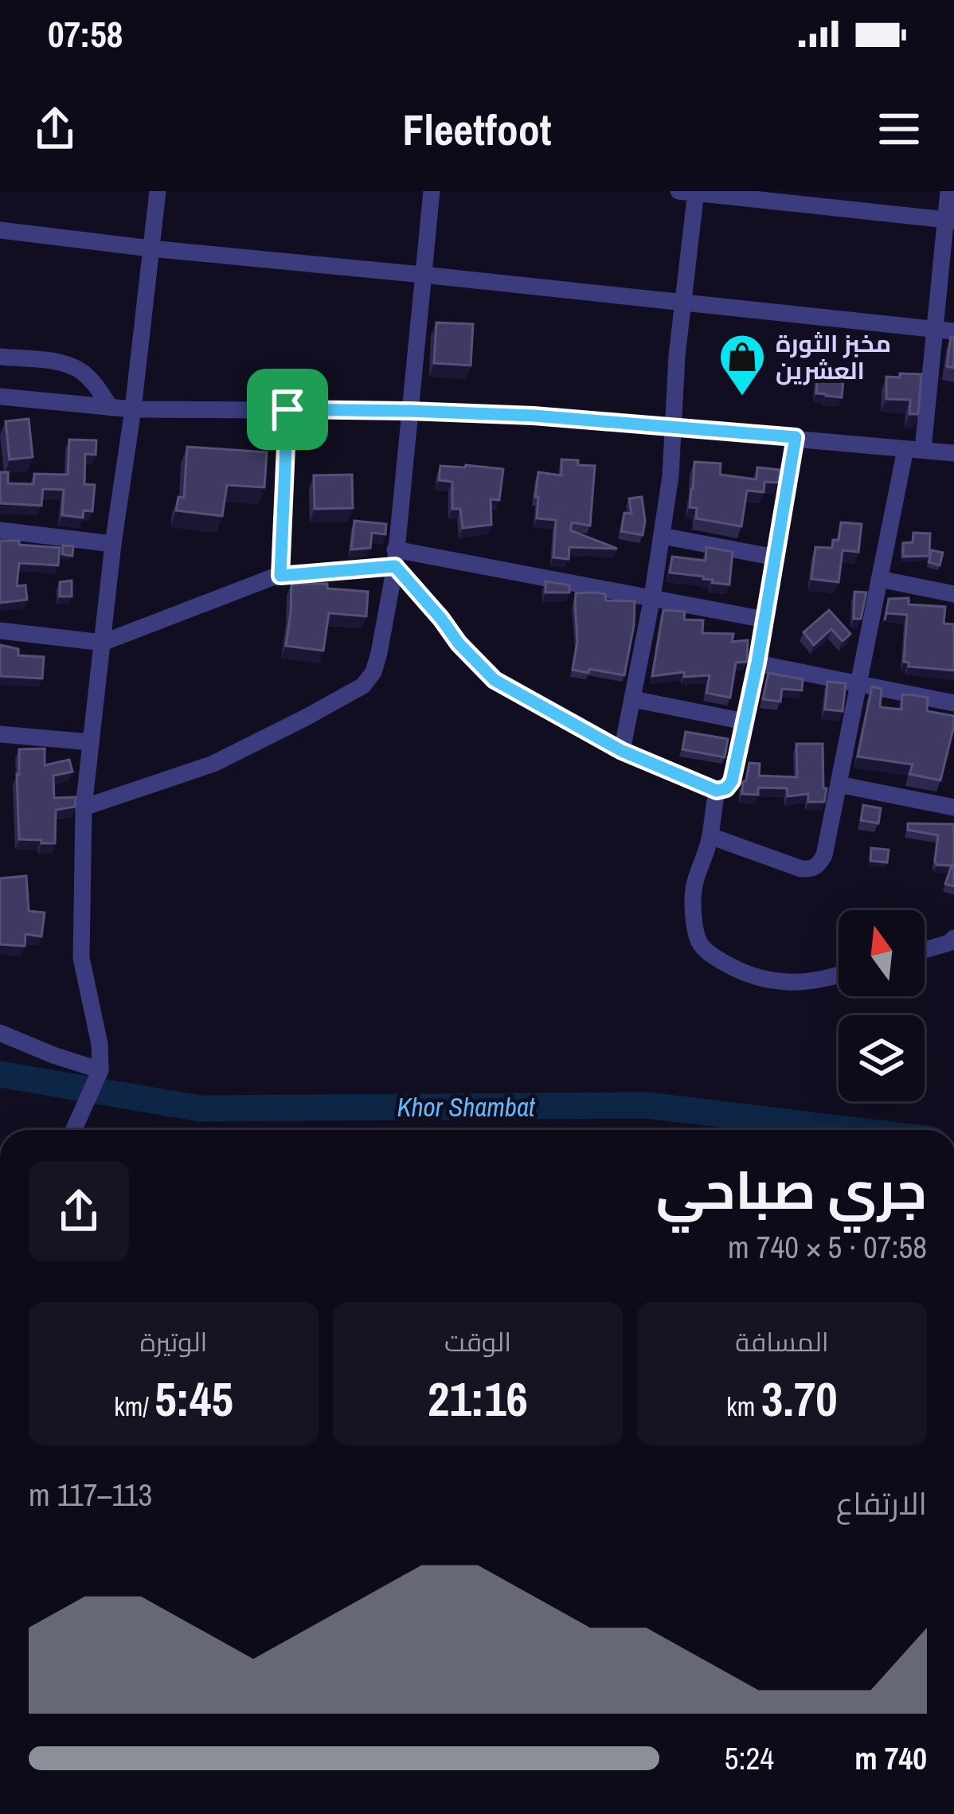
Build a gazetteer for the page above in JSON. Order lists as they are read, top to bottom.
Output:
{
  "water": ["Khor Shambat"],
  "places": {
    "shop": ["مخبز الثورة العشرين"]
  },
  "north": "top",
  "page": {
    "status": "07:58",
    "header": "Fleetfoot",
    "heading": ["جري صباحي", "07:58 · 5 × 740 m"],
    "stats": [
      ["المسافة", "3.70 km"],
      ["الوقت", "21:16"],
      ["الوتيرة", "5:45 /km"]
    ],
    "chart": ["الارتفاع", "113–117 m"],
    "list": [
      {
        "name": "740 m",
        "note": "5:24"
      }
    ]
  }
}
